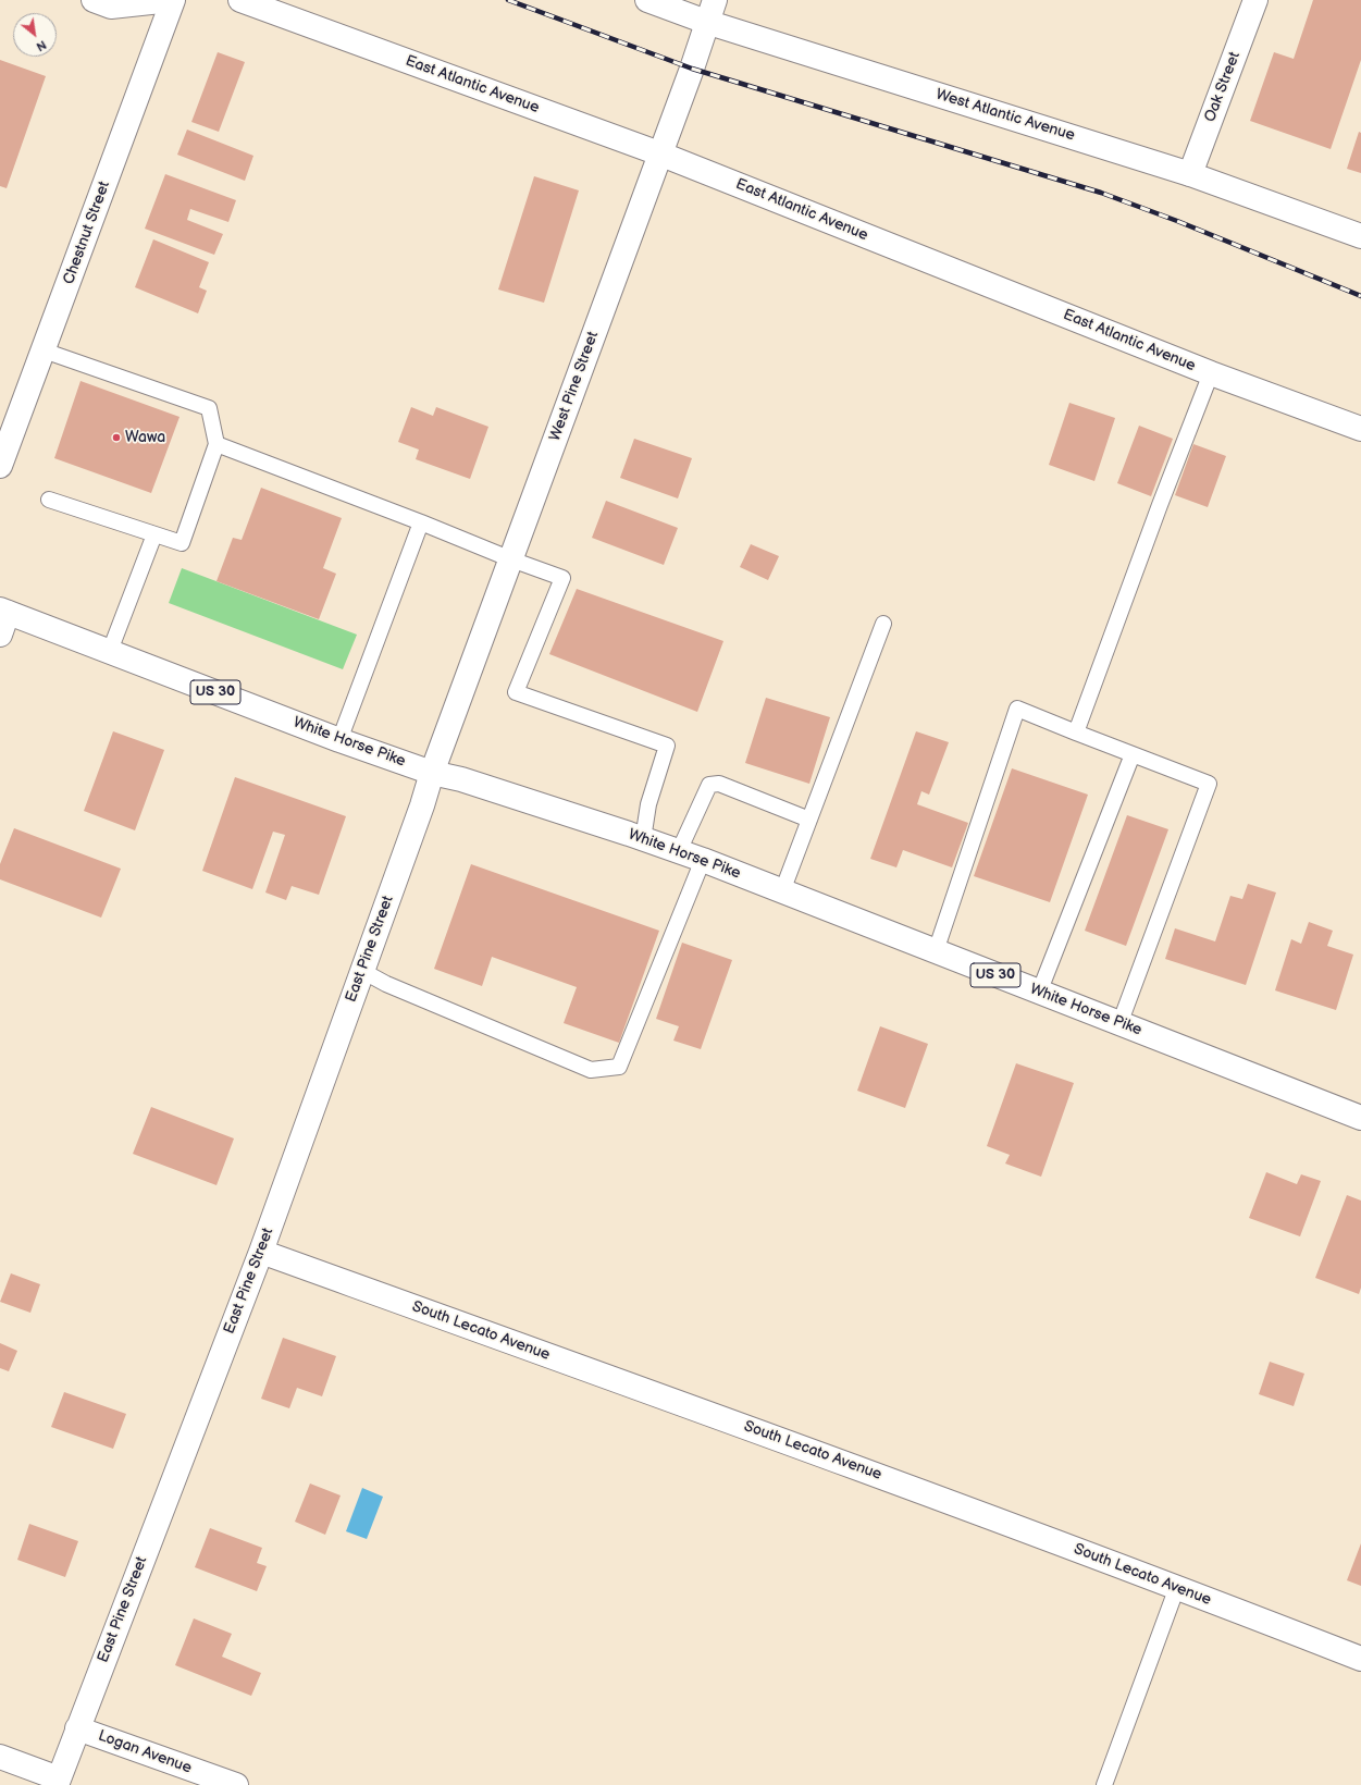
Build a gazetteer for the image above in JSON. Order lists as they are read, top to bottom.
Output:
{
  "streets": {
    "main road": [
      "East Atlantic Avenue",
      "Oak Street",
      "West Atlantic Avenue",
      "Chestnut Street",
      "West Pine Street",
      "US 30",
      "White Horse Pike",
      "East Pine Street",
      "South Lecato Avenue",
      "Logan Avenue"
    ]
  },
  "crossings": [
    ["East Atlantic Avenue", "West Pine Street"],
    ["Oak Street", "West Atlantic Avenue"],
    ["West Atlantic Avenue", "West Pine Street"],
    ["West Pine Street", "White Horse Pike"],
    ["West Pine Street", "East Pine Street"],
    ["White Horse Pike", "East Pine Street"],
    ["East Pine Street", "South Lecato Avenue"],
    ["East Pine Street", "Logan Avenue"]
  ],
  "places": ["Wawa"],
  "north": "bottom right"
}
